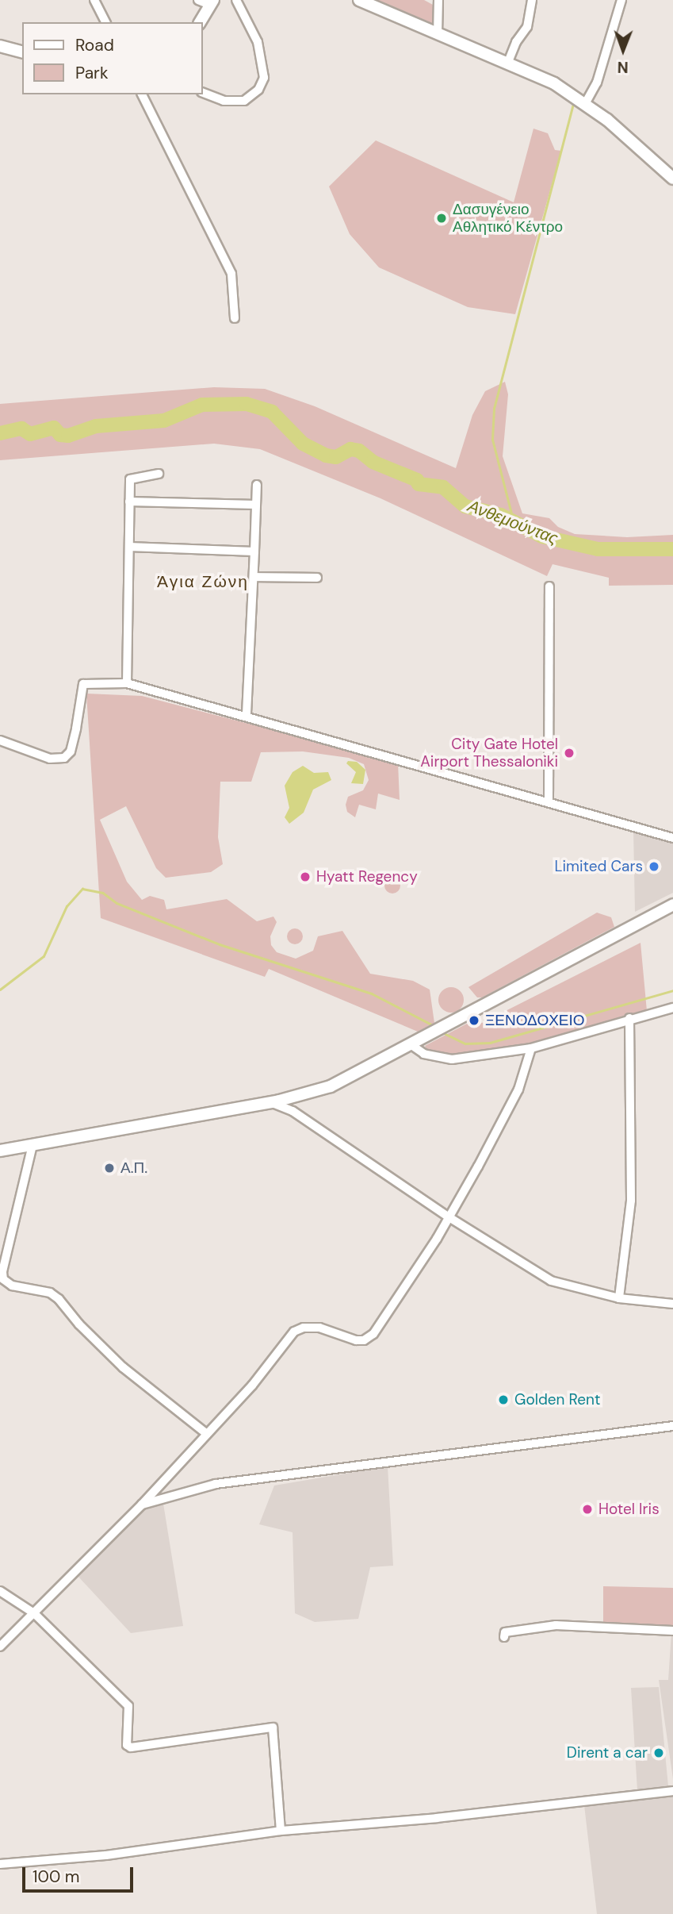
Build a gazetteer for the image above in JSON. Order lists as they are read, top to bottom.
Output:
{
  "districts": ["Άγια Ζώνη"],
  "water": ["Ανθεμούντας"],
  "places": [
    "Δασυγένειο Αθλητικό Κέντρο",
    "City Gate Hotel Airport Thessaloniki",
    "Limited Cars",
    "Hyatt Regency",
    "ΞΕΝΟΔΟΧΕΙΟ",
    "Α.Π.",
    "Golden Rent",
    "Hotel Iris",
    "Dirent a car"
  ],
  "legend": ["Road", "Park"],
  "scale_bar": "100 m",
  "north": "bottom"
}
